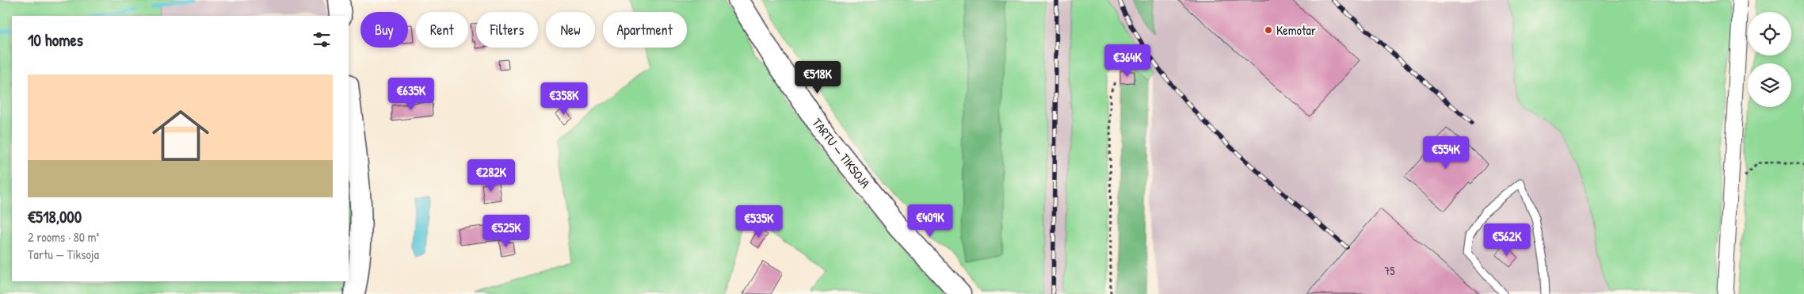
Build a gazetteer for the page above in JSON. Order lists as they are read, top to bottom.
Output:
{
  "streets": {
    "main road": ["TARTU — TIKSOJA"]
  },
  "places": ["Kemotar"],
  "house_numbers": ["75"],
  "page": {
    "chip": [
      "Buy",
      "Rent",
      "Filters",
      "New",
      "Apartment"
    ],
    "heading": "10 homes",
    "price": [
      "€364K",
      "€518K",
      "€635K",
      "€358K",
      "€554K",
      "€282K",
      "€409K",
      "€535K",
      "€525K",
      "€562K"
    ],
    "list": [
      {
        "name": "€518,000",
        "note": "2 rooms · 80 m² · Tartu — Tiksoja"
      }
    ]
  }
}
